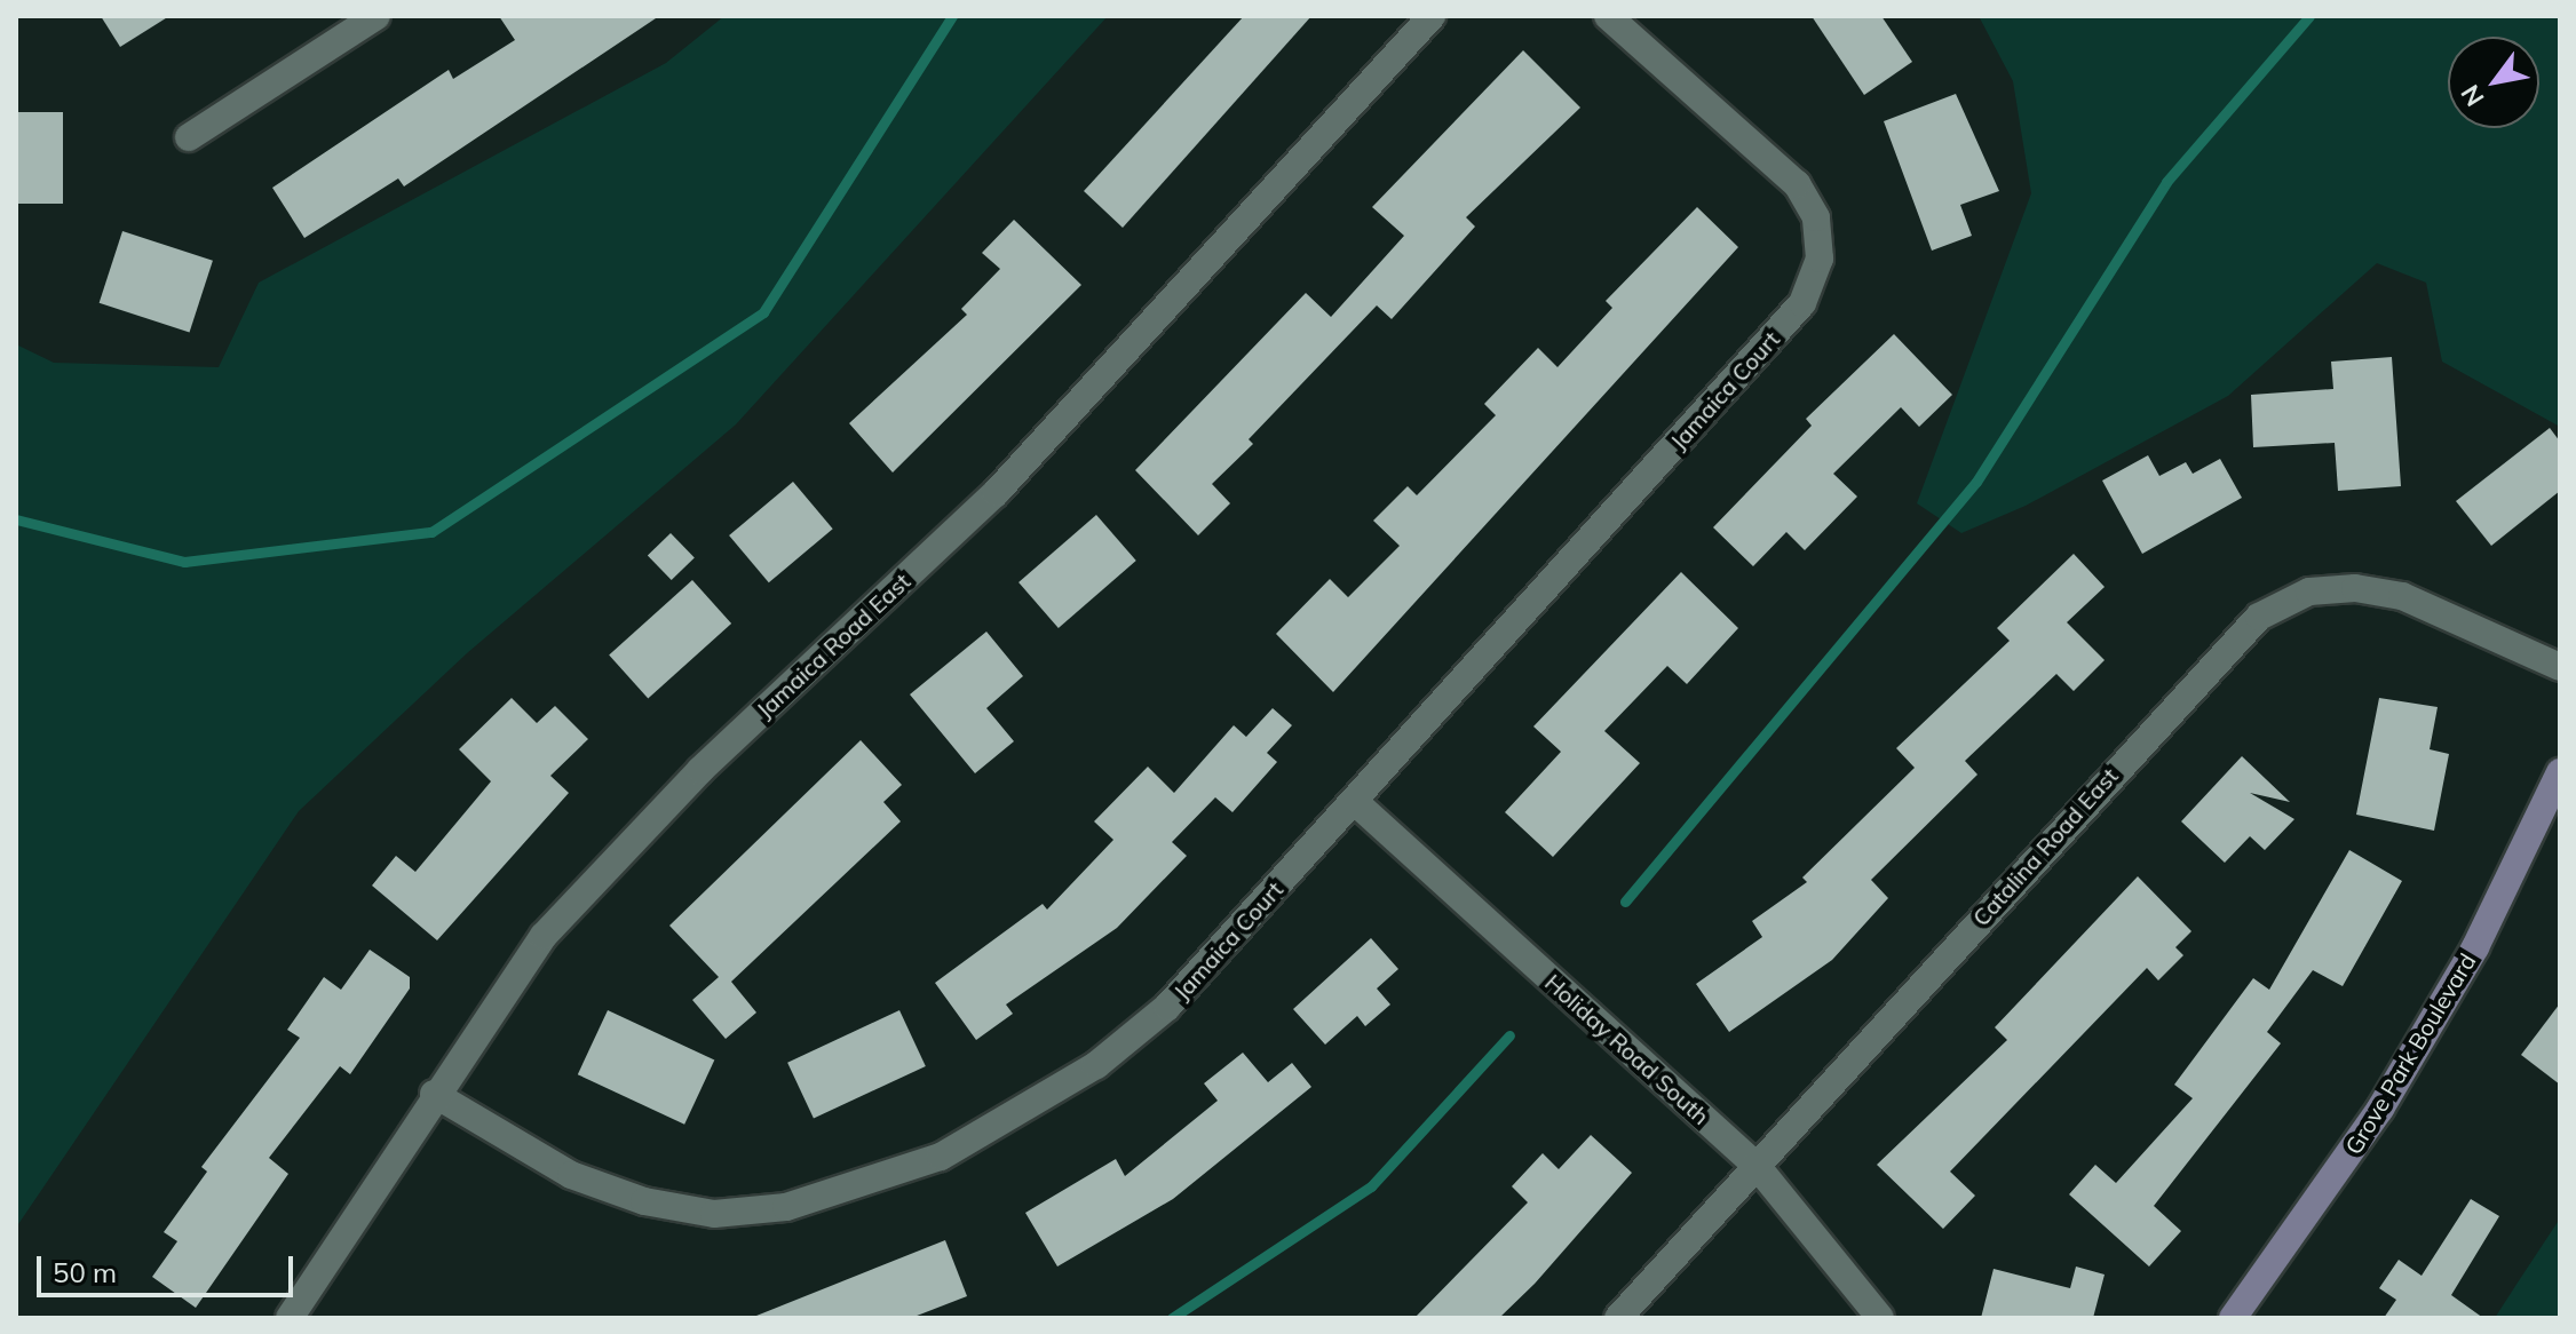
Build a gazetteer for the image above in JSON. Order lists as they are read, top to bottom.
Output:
{
  "streets": {
    "street": [
      "Jamaica Court",
      "Jamaica Road East",
      "Catalina Road East",
      "Holiday Road South",
      "Grove Park Boulevard"
    ]
  },
  "crossings": [
    ["Jamaica Court", "Jamaica Road East"],
    ["Jamaica Court", "Holiday Road South"],
    ["Catalina Road East", "Holiday Road South"]
  ],
  "scale_bar": "50 m",
  "north": "bottom left"
}
